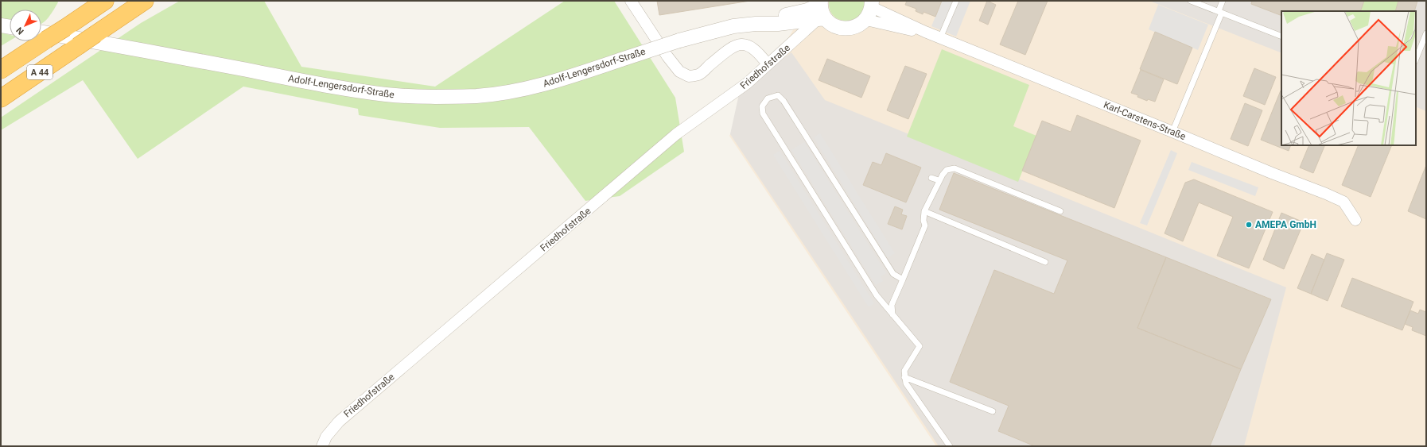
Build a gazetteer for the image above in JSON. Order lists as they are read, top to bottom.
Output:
{
  "streets": {
    "highway": ["A 44"],
    "street": ["Friedhofstraße", "Adolf-Lengersdorf-Straße", "Karl-Carstens-Straße"]
  },
  "crossings": [
    ["Friedhofstraße", "Adolf-Lengersdorf-Straße"]
  ],
  "places": ["AMEPA GmbH"],
  "north": "bottom left"
}
